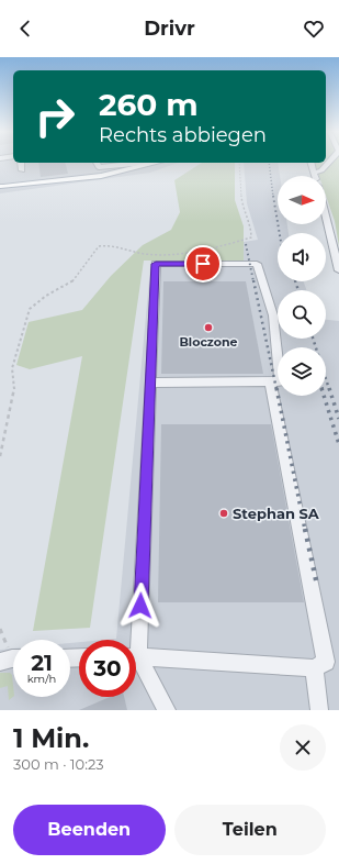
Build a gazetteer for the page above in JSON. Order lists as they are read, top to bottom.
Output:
{
  "places": ["Bloczone", "Stephan SA"],
  "north": "right",
  "page": {
    "header": "Drivr",
    "turn": ["260 m", "Rechts abbiegen"],
    "speed": "21 km/h",
    "limit": "30",
    "heading": ["1 Min.", "300 m · 10:23"],
    "buttons": ["Beenden", "Teilen"]
  }
}
